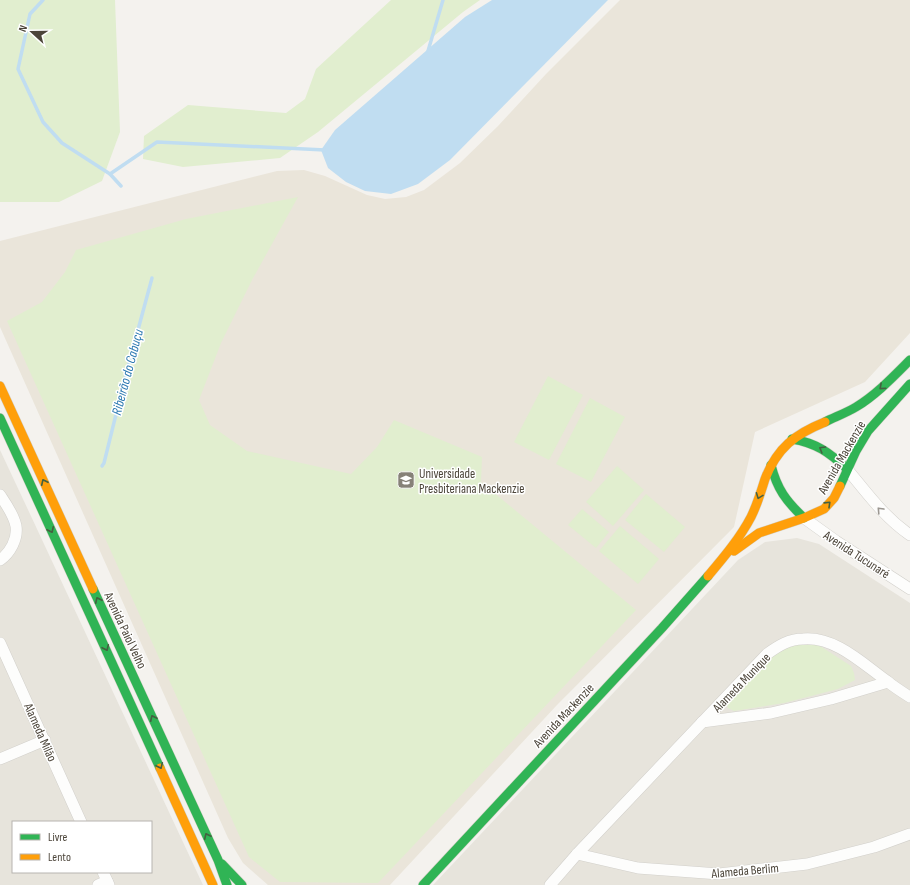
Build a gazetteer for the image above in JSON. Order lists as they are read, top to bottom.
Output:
{
  "streets": {
    "main road": ["Avenida Mackenzie", "Avenida Paiol Velho"],
    "street": [
      "Avenida Tucunaré",
      "Alameda Munique",
      "Alameda Milão",
      "Alameda Berlim"
    ]
  },
  "crossings": [
    ["Avenida Mackenzie", "Avenida Tucunaré"],
    ["Alameda Munique", "Alameda Berlim"]
  ],
  "water": ["Ribeirão do Cabuçu"],
  "places": {
    "school or university": ["Universidade Presbiteriana Mackenzie"]
  },
  "legend": ["Livre", "Lento"],
  "north": "left"
}
